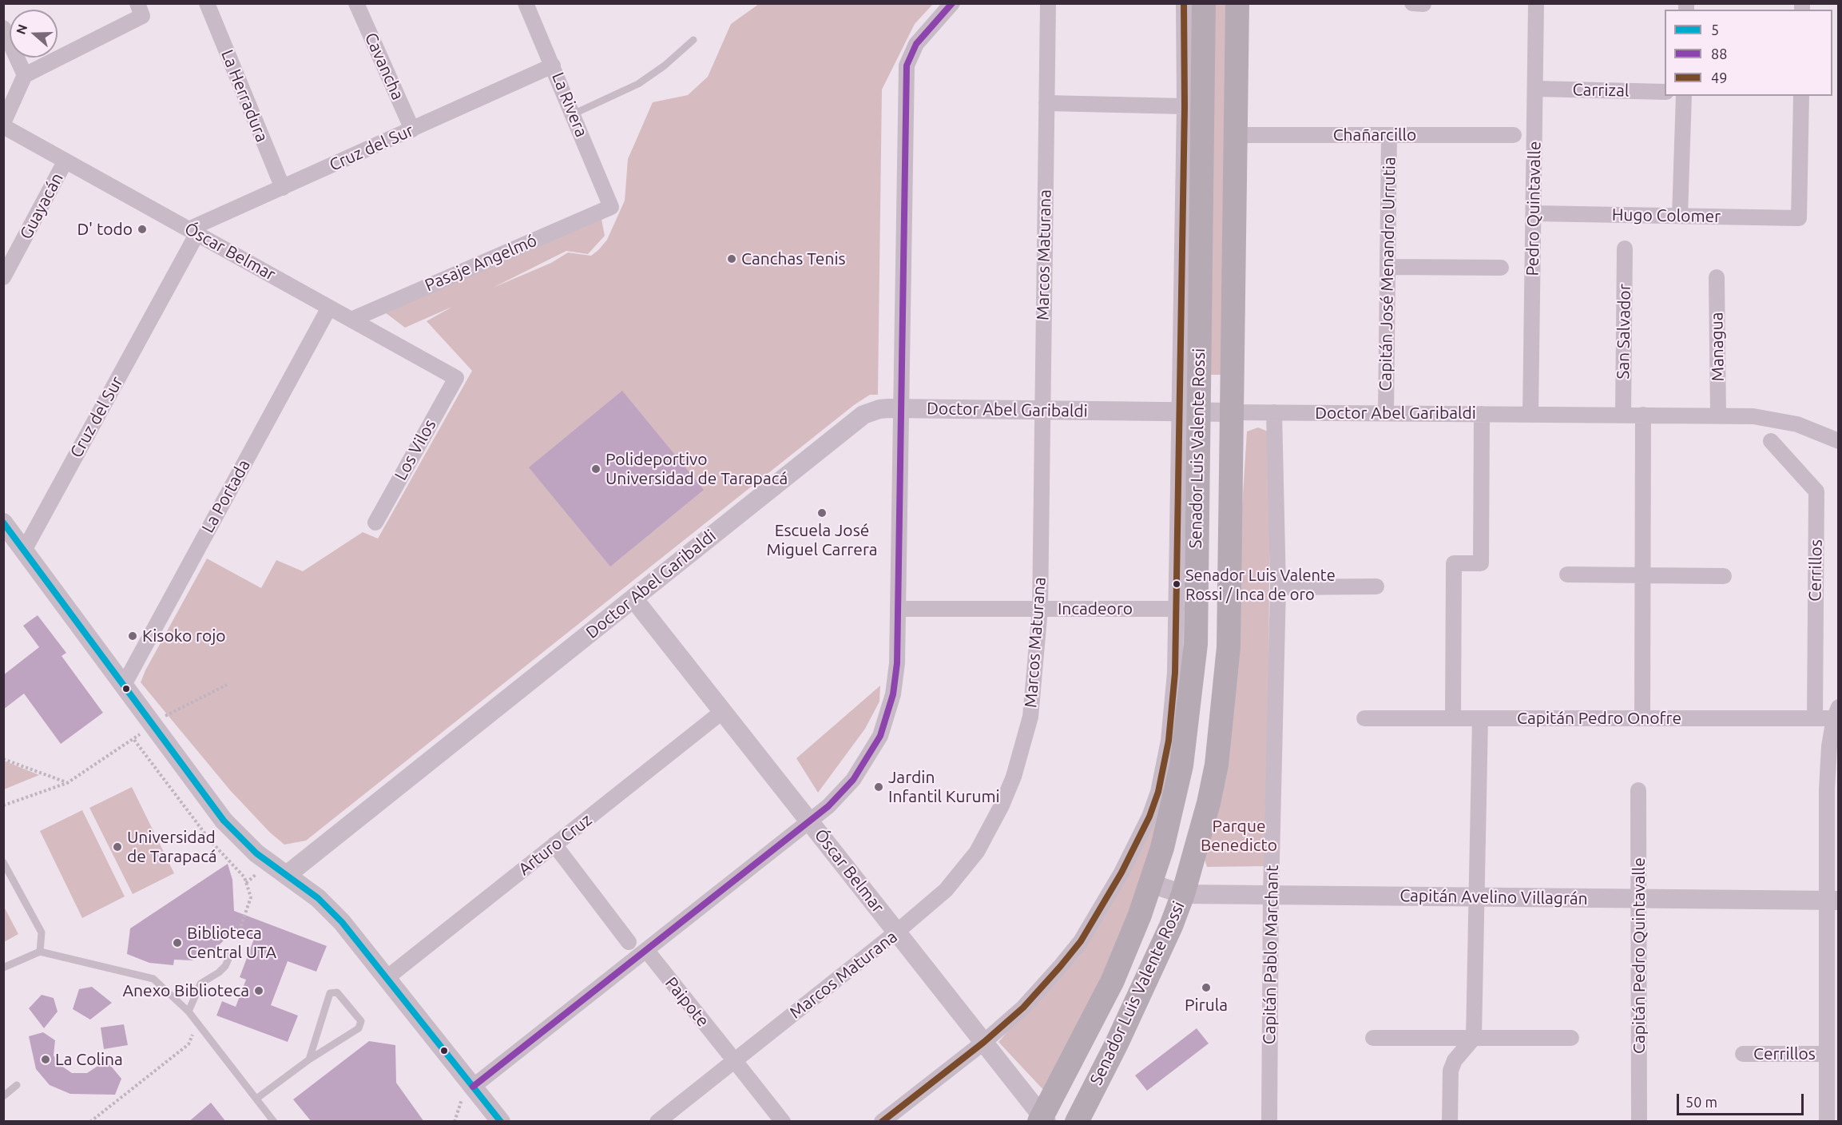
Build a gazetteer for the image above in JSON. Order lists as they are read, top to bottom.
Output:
{
  "streets": {
    "main road": ["Senador Luis Valente Rossi"],
    "street": [
      "Cavancha",
      "Carrizal",
      "La Herradura",
      "La Rivera",
      "Chañarcillo",
      "Cruz del Sur",
      "Guayacán",
      "Pedro Quintavalle",
      "Hugo Colomer",
      "Óscar Belmar",
      "Marcos Maturana",
      "Pasaje Angelmó",
      "Capitán José Menandro Urrutia",
      "San Salvador",
      "Managua",
      "Doctor Abel Garibaldi",
      "Los Vilos",
      "La Portada",
      "Cerrillos",
      "Incadeoro",
      "Capitán Pedro Onofre",
      "Arturo Cruz",
      "Capitán Avelino Villagrán",
      "Capitán Pablo Marchant",
      "Capitán Pedro Quintavalle",
      "Paipote"
    ]
  },
  "crossings": [
    ["Cavancha", "Cruz del Sur"],
    ["Carrizal", "Pedro Quintavalle"],
    ["La Herradura", "Cruz del Sur"],
    ["La Rivera", "Cruz del Sur"],
    ["La Rivera", "Pasaje Angelmó"],
    ["Chañarcillo", "Capitán José Menandro Urrutia"],
    ["Chañarcillo", "Senador Luis Valente Rossi"],
    ["Cruz del Sur", "Óscar Belmar"],
    ["Guayacán", "Óscar Belmar"],
    ["Pedro Quintavalle", "Hugo Colomer"],
    ["Pedro Quintavalle", "Doctor Abel Garibaldi"],
    ["Óscar Belmar", "Marcos Maturana"],
    ["Óscar Belmar", "Pasaje Angelmó"],
    ["Óscar Belmar", "Doctor Abel Garibaldi"],
    ["Óscar Belmar", "Senador Luis Valente Rossi"],
    ["Óscar Belmar", "Los Vilos"],
    ["Óscar Belmar", "La Portada"],
    ["Óscar Belmar", "Arturo Cruz"],
    ["Marcos Maturana", "Doctor Abel Garibaldi"],
    ["Marcos Maturana", "Incadeoro"],
    ["Marcos Maturana", "Paipote"],
    ["Capitán José Menandro Urrutia", "Doctor Abel Garibaldi"],
    ["San Salvador", "Doctor Abel Garibaldi"],
    ["Managua", "Doctor Abel Garibaldi"],
    ["Doctor Abel Garibaldi", "Senador Luis Valente Rossi"],
    ["Doctor Abel Garibaldi", "Capitán Pablo Marchant"],
    ["Senador Luis Valente Rossi", "Capitán Avelino Villagrán"],
    ["Cerrillos", "Capitán Pedro Onofre"],
    ["Cerrillos", "Capitán Avelino Villagrán"],
    ["Capitán Avelino Villagrán", "Capitán Pablo Marchant"],
    ["Capitán Avelino Villagrán", "Capitán Pedro Quintavalle"]
  ],
  "parks": ["Parque Benedicto"],
  "places": [
    "D' todo",
    "Canchas Tenis",
    "Polideportivo Universidad de Tarapacá",
    "Escuela José Miguel Carrera",
    "Senador Luis Valente Rossi / Inca de oro",
    "Kisoko rojo",
    "Jardin Infantil Kurumi",
    "Universidad de Tarapacá",
    "Biblioteca Central UTA",
    "Pirula",
    "Anexo Biblioteca",
    "La Colina"
  ],
  "lines": ["transit line 88", "transit line 49", "transit line 5"],
  "legend": ["5", "88", "49"],
  "scale_bar": "50 m",
  "north": "left"
}
